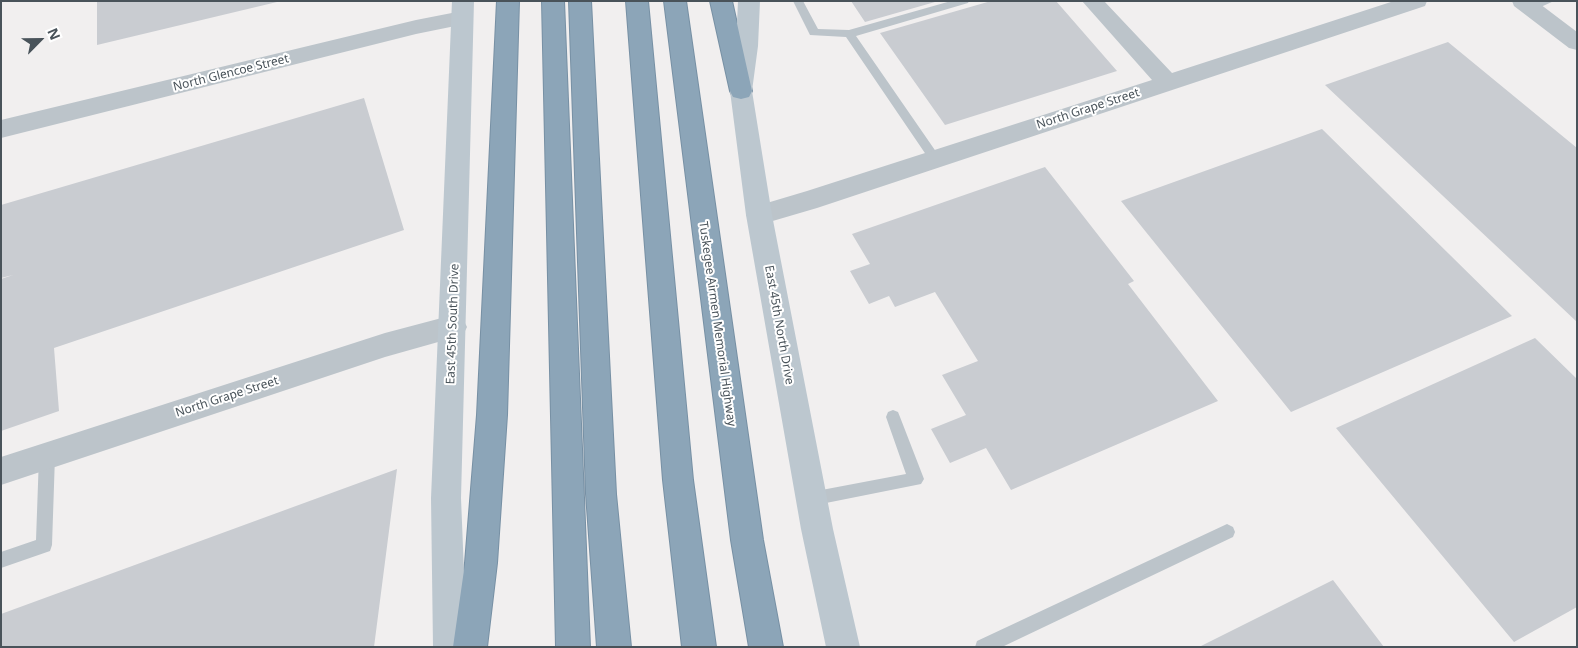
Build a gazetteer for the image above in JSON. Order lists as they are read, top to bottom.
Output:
{
  "streets": {
    "highway": ["Tuskegee Airmen Memorial Highway"],
    "main road": ["East 45th South Drive", "East 45th North Drive"],
    "street": ["North Glencoe Street", "North Grape Street"]
  },
  "crossings": [
    ["North Glencoe Street", "East 45th South Drive"],
    ["North Grape Street", "East 45th South Drive"],
    ["North Grape Street", "East 45th North Drive"]
  ],
  "north": "top right"
}
